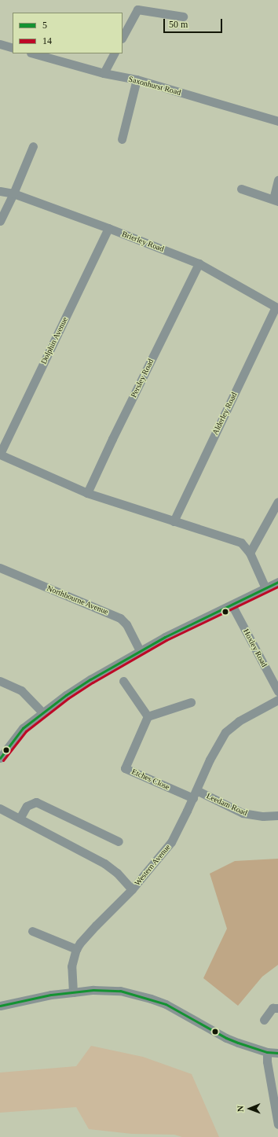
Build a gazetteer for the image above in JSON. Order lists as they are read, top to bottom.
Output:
{
  "streets": {
    "street": [
      "Saxonhurst Road",
      "Brierley Road",
      "Dolphin Avenue",
      "Persley Road",
      "Alderley Road",
      "Northbourne Avenue",
      "Hoxley Road",
      "Etches Close",
      "Leedam Road",
      "Western Avenue"
    ]
  },
  "crossings": [
    ["Brierley Road", "Dolphin Avenue"],
    ["Brierley Road", "Persley Road"],
    ["Brierley Road", "Alderley Road"],
    ["Etches Close", "Leedam Road"],
    ["Etches Close", "Western Avenue"],
    ["Leedam Road", "Western Avenue"]
  ],
  "lines": ["transit line 5", "transit line 14"],
  "legend": ["5", "14"],
  "scale_bar": "50 m",
  "north": "left"
}
